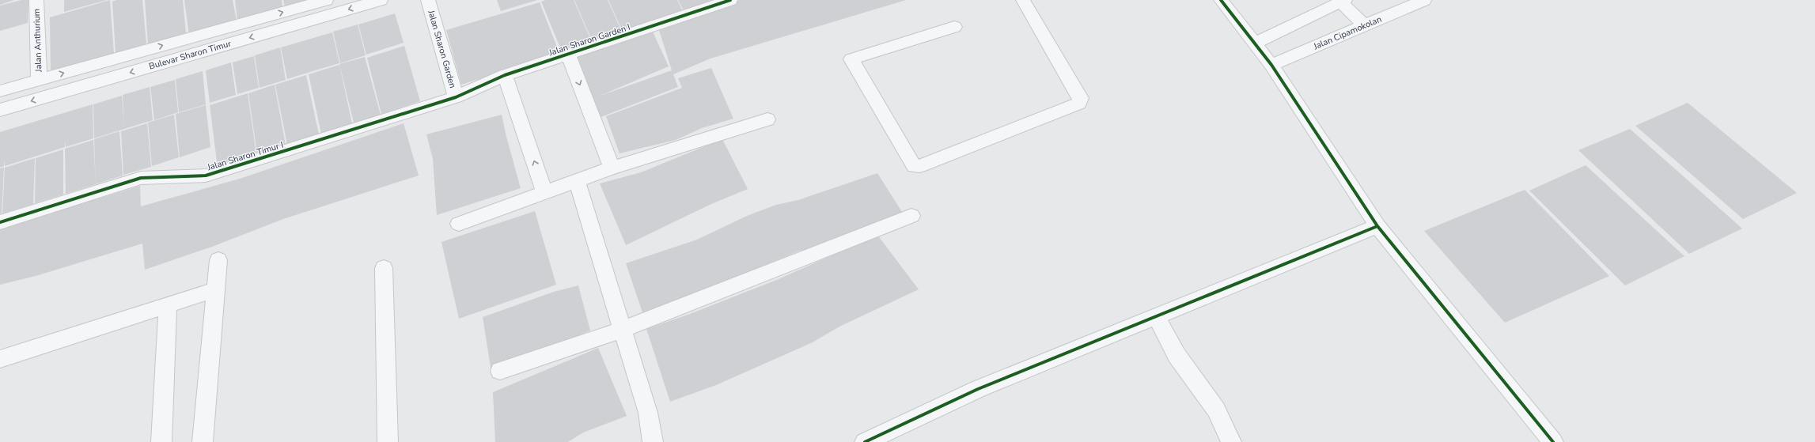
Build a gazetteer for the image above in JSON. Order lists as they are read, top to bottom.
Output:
{
  "streets": {
    "street": [
      "Jalan Cipamokolan",
      "Jalan Sharon Garden I",
      "Jalan Anthurium",
      "Jalan Sharon Garden",
      "Bulevar Sharon Timur",
      "Jalan Sharon Timur I"
    ]
  },
  "crossings": [
    ["Jalan Sharon Garden I", "Jalan Sharon Garden"],
    ["Jalan Sharon Garden I", "Jalan Sharon Timur I"],
    ["Jalan Anthurium", "Bulevar Sharon Timur"],
    ["Jalan Sharon Garden", "Jalan Sharon Timur I"]
  ]
}
